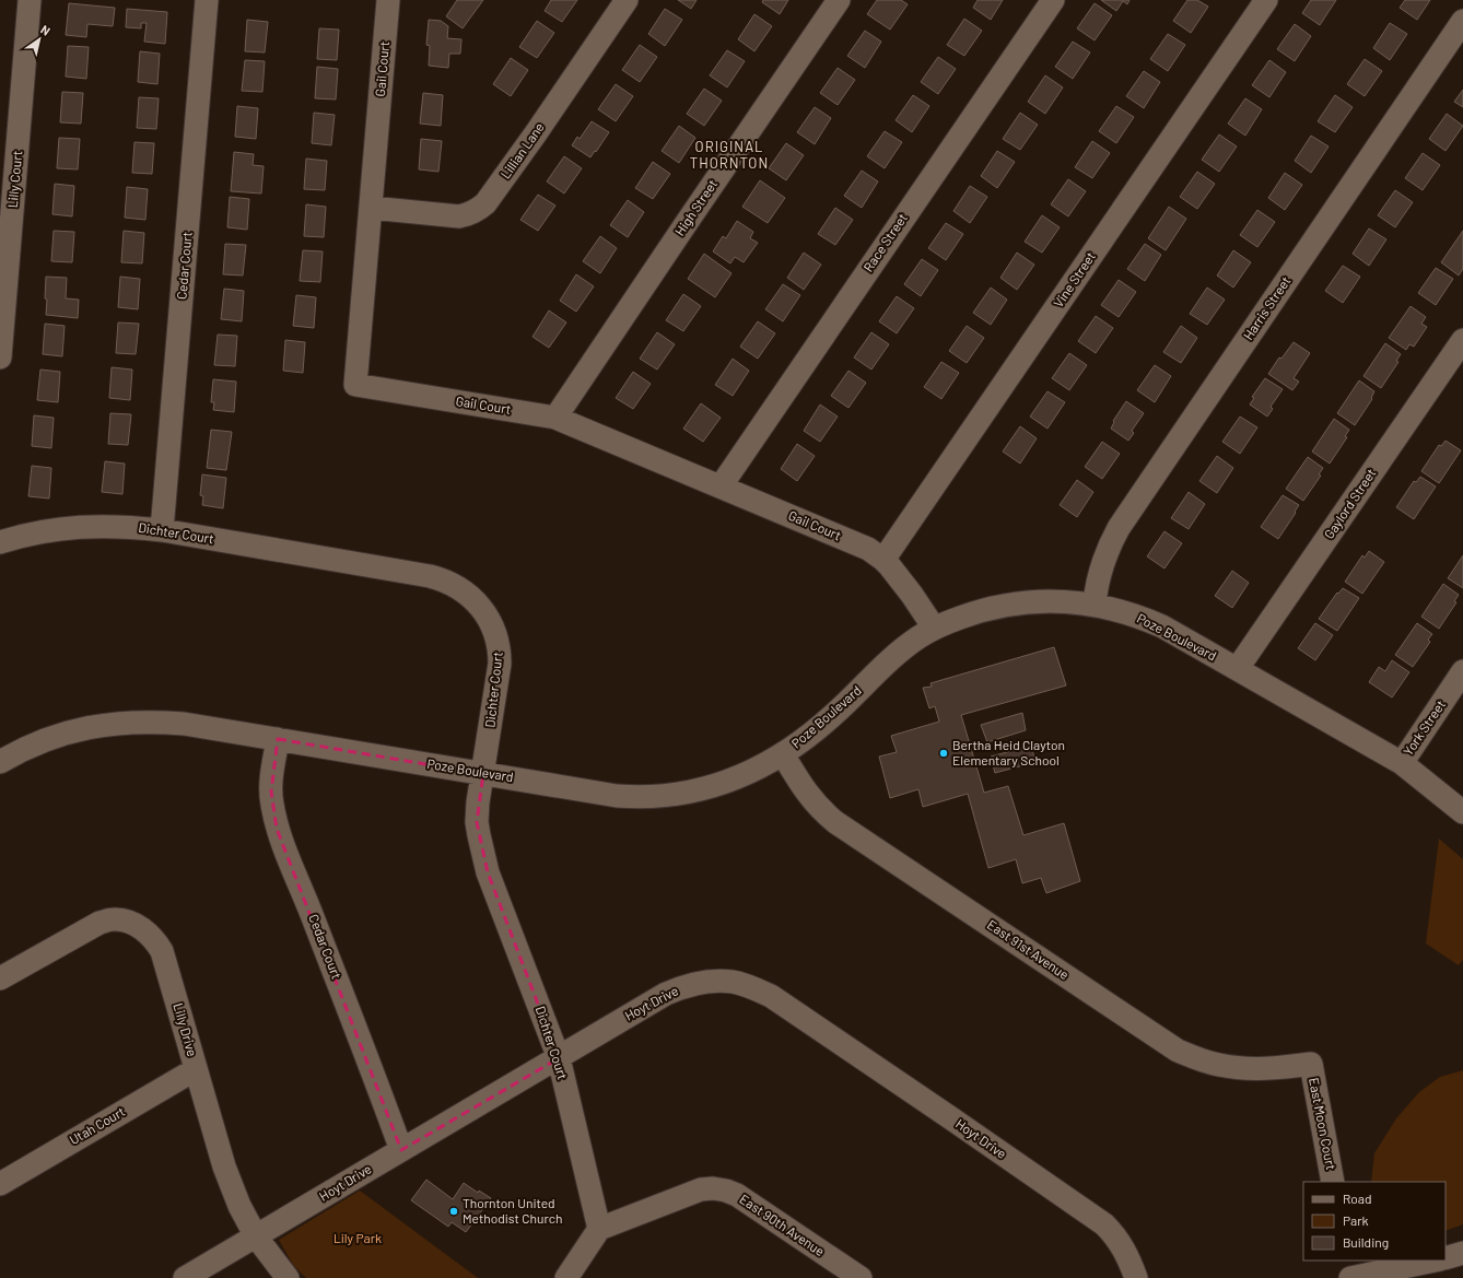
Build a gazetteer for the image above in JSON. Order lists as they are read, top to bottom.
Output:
{
  "streets": {
    "street": [
      "Gail Court",
      "Lillian Lane",
      "Lilly Court",
      "High Street",
      "Race Street",
      "Cedar Court",
      "Vine Street",
      "Harris Street",
      "Gaylord Street",
      "Dichter Court",
      "Poze Boulevard",
      "York Street",
      "East 91st Avenue",
      "Hoyt Drive",
      "Lilly Drive",
      "East Moon Court",
      "Utah Court",
      "East 90th Avenue"
    ]
  },
  "crossings": [
    ["Gail Court", "Lillian Lane"],
    ["Gail Court", "High Street"],
    ["Gail Court", "Race Street"],
    ["Gail Court", "Vine Street"],
    ["Gail Court", "Poze Boulevard"],
    ["Cedar Court", "Dichter Court"],
    ["Cedar Court", "Poze Boulevard"],
    ["Cedar Court", "Hoyt Drive"],
    ["Harris Street", "Poze Boulevard"],
    ["Gaylord Street", "Poze Boulevard"],
    ["Dichter Court", "Poze Boulevard"],
    ["Dichter Court", "Hoyt Drive"],
    ["Dichter Court", "East 90th Avenue"],
    ["Poze Boulevard", "York Street"],
    ["Poze Boulevard", "East 91st Avenue"],
    ["East 91st Avenue", "East Moon Court"],
    ["Hoyt Drive", "Lilly Drive"],
    ["Lilly Drive", "Utah Court"]
  ],
  "districts": ["ORIGINAL THORNTON"],
  "parks": ["Lily Park"],
  "places": ["Bertha Heid Clayton Elementary School", "Thornton United Methodist Church"],
  "legend": ["Road", "Park", "Building"],
  "north": "top right"
}
